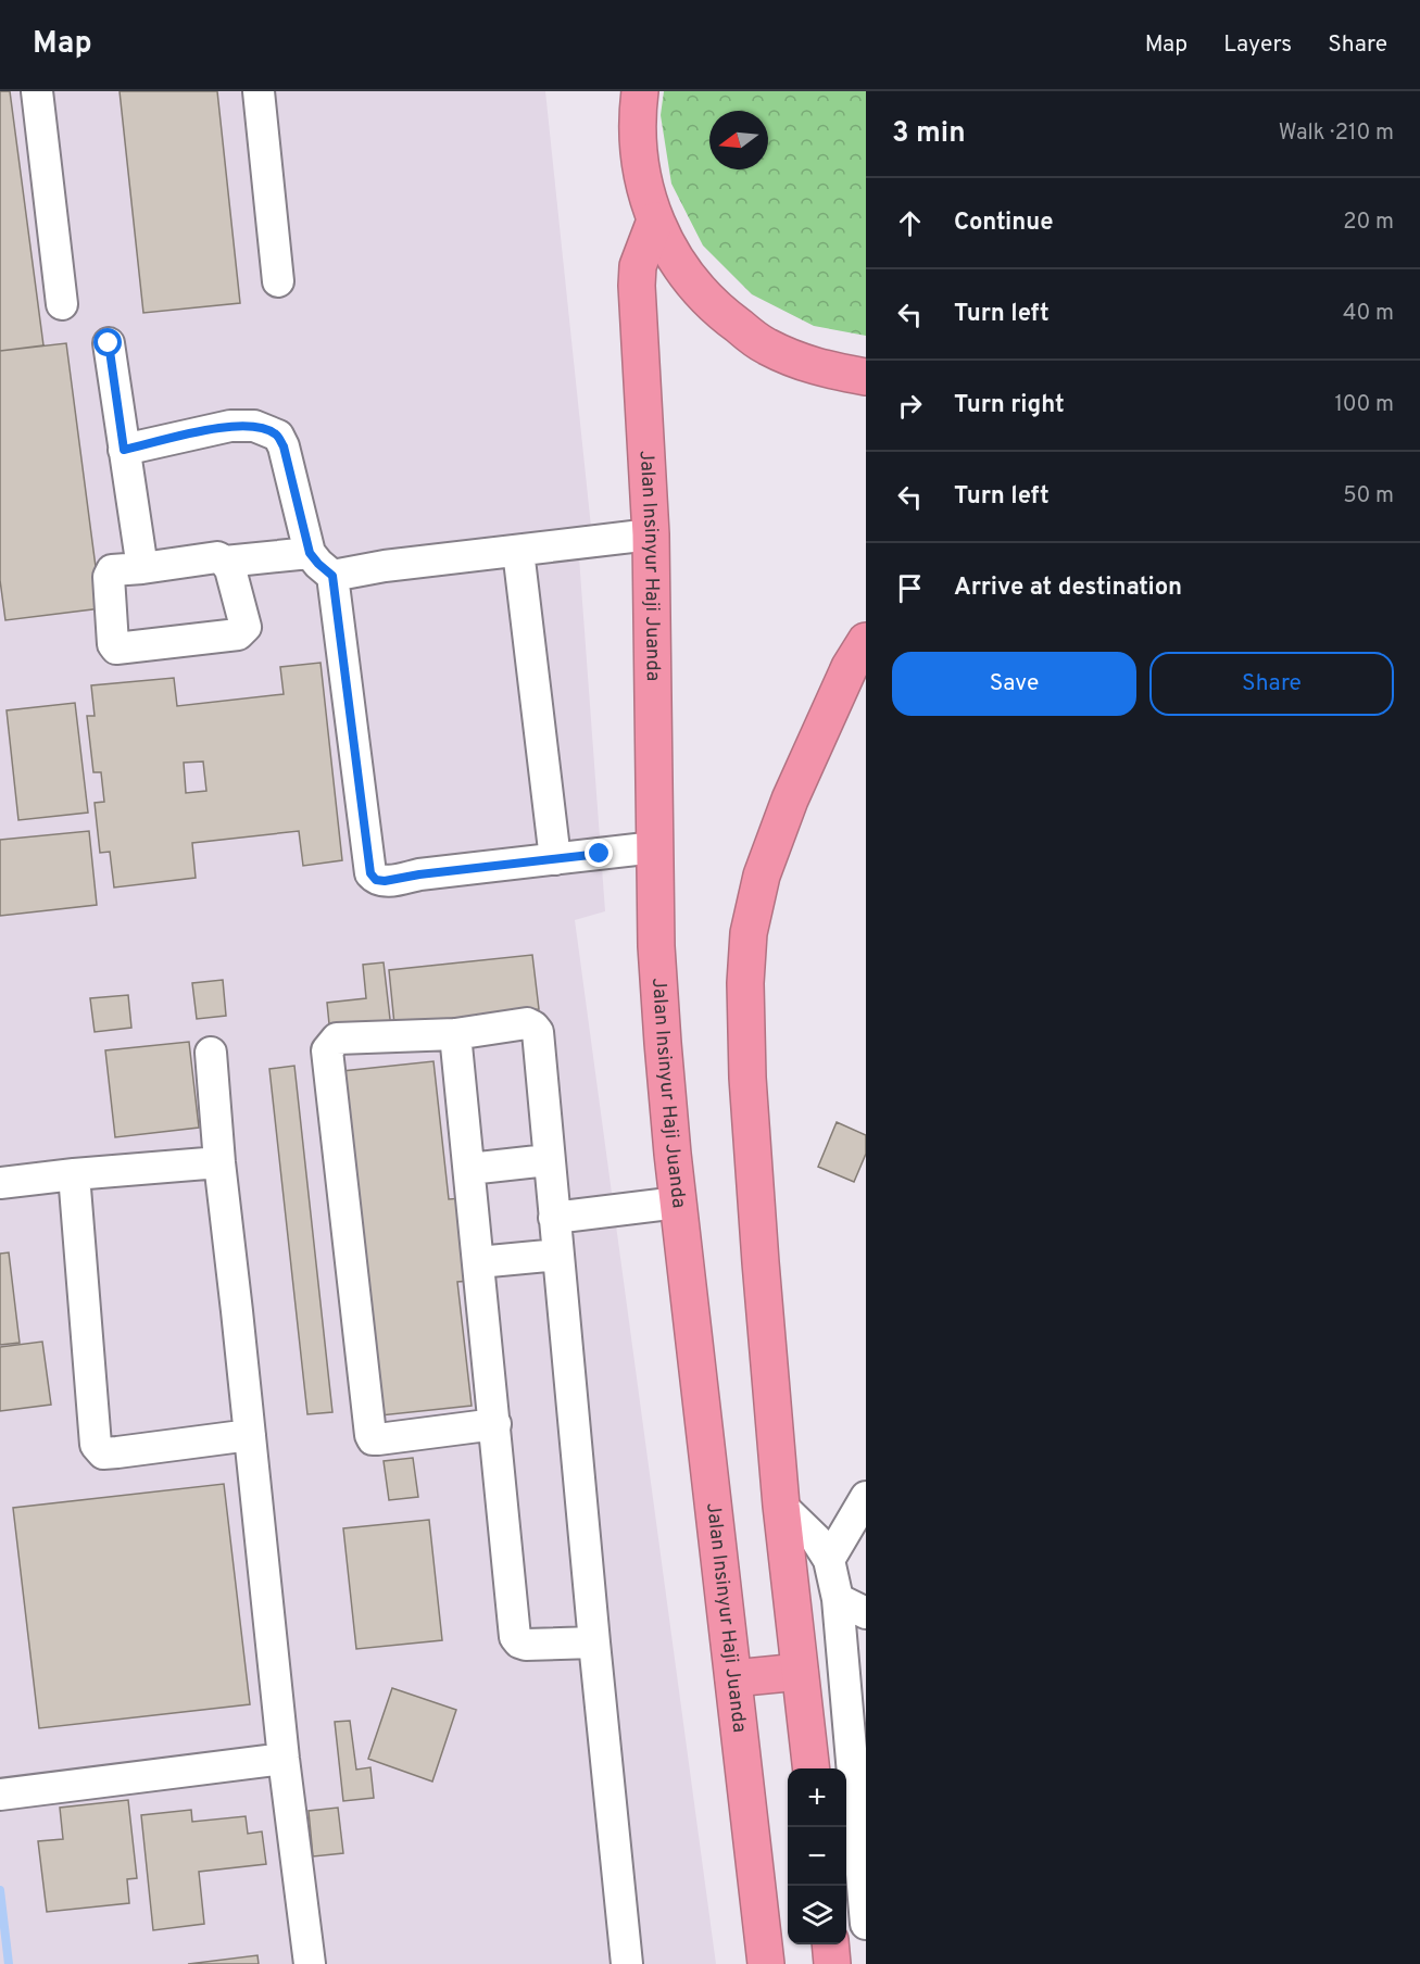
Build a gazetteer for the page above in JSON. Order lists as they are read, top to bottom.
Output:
{
  "streets": {
    "highway": ["Jalan Insinyur Haji Juanda"]
  },
  "north": "left",
  "page": {
    "header": "Map",
    "nav": ["Map", "Layers", "Share"],
    "heading": ["3 min", "Walk · 210 m"],
    "list": [
      ["Continue", "20 m"],
      ["Turn left", "40 m"],
      ["Turn right", "100 m"],
      ["Turn left", "50 m"],
      "Arrive at destination"
    ],
    "buttons": ["Save", "Share"],
    "map_buttons": ["+", "−"]
  }
}
